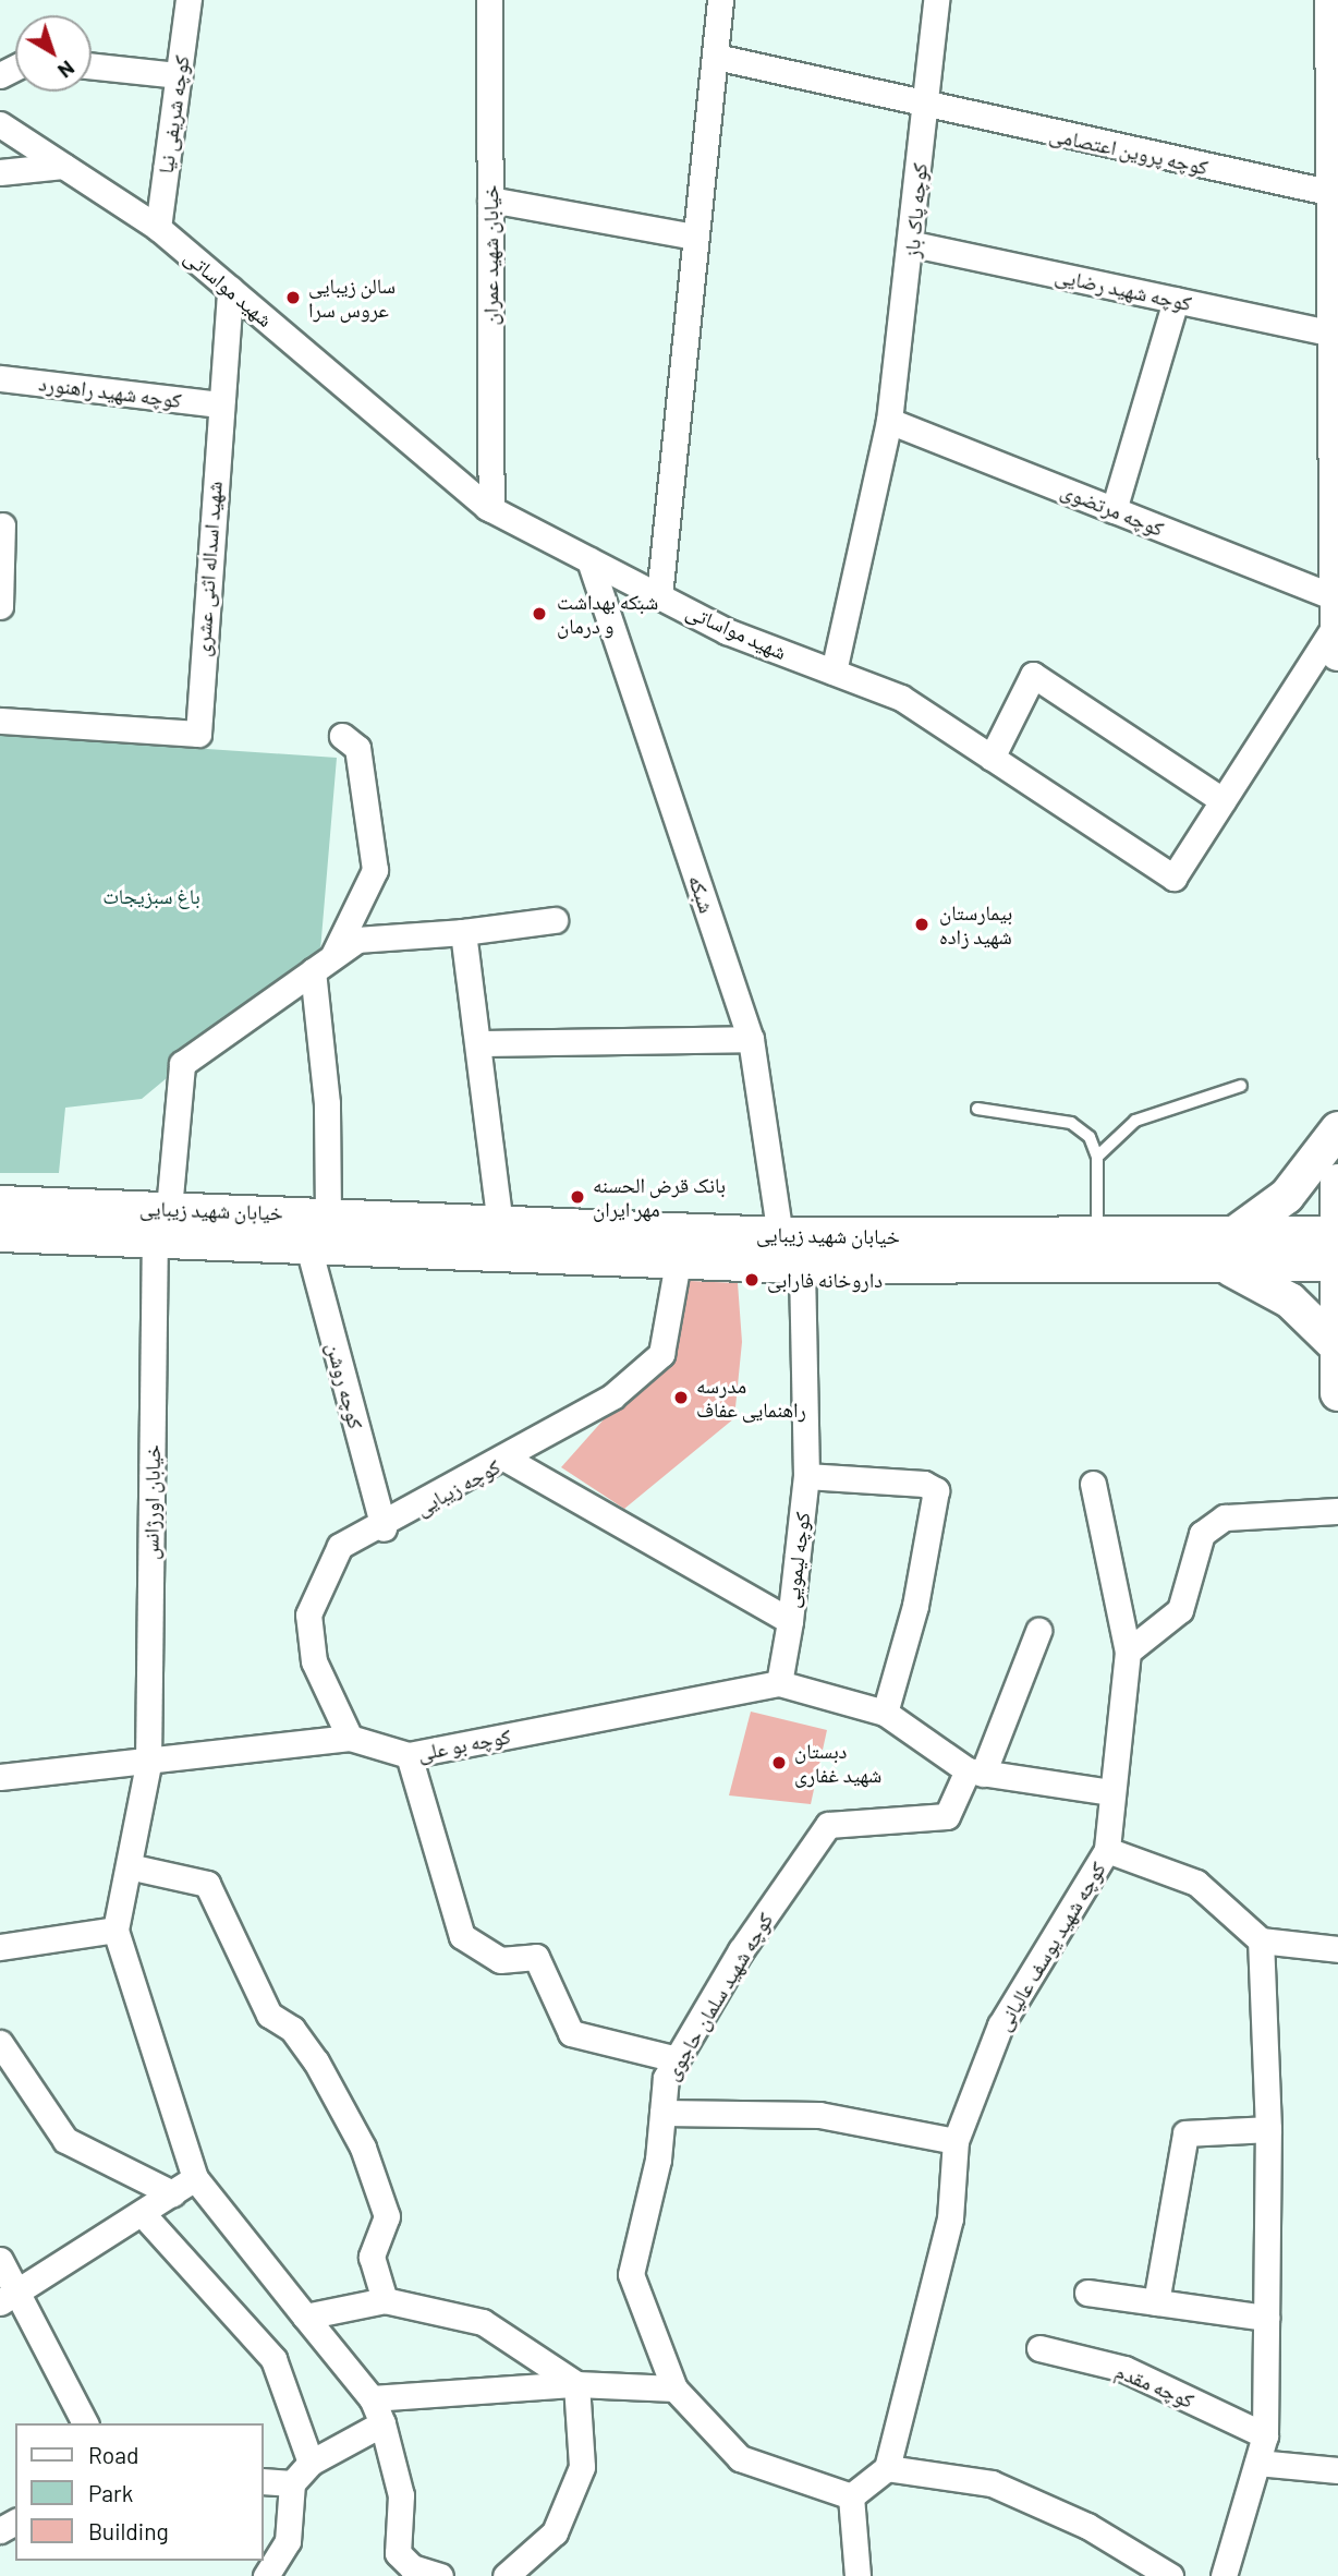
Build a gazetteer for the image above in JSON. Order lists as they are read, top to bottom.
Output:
{
  "streets": {
    "main road": ["خیابان شهید زیبایی"],
    "street": [
      "کوچه شریفی نیا",
      "کوچه پروین اعتصامی",
      "کوچه پاک باز",
      "خیابان شهید عمران",
      "شهید مواساتی",
      "کوچه شهید رضایی",
      "کوچه شهید راهنورد",
      "کوچه مرتضوی",
      "شهید اسداله اثنی عشری",
      "شبکه",
      "کوچه روشن",
      "کوچه زیبایی",
      "خیابان اورژانس",
      "کوچه لیمویی",
      "کوچه بو علی",
      "کوچه شهید یوسف عالیانی",
      "کوچه شهید سلمان حاجوی",
      "کوچه مقدم"
    ]
  },
  "crossings": [
    ["کوچه شریفی نیا", "شهید مواساتی"],
    ["کوچه پروین اعتصامی", "کوچه پاک باز"],
    ["کوچه پاک باز", "شهید مواساتی"],
    ["کوچه پاک باز", "کوچه شهید رضایی"],
    ["کوچه پاک باز", "کوچه مرتضوی"],
    ["خیابان شهید عمران", "شهید مواساتی"],
    ["شهید مواساتی", "شهید اسداله اثنی عشری"],
    ["شهید مواساتی", "شبکه"],
    ["کوچه شهید راهنورد", "شهید اسداله اثنی عشری"],
    ["شبکه", "خیابان شهید زیبایی"],
    ["خیابان شهید زیبایی", "کوچه روشن"],
    ["خیابان شهید زیبایی", "کوچه زیبایی"],
    ["خیابان شهید زیبایی", "خیابان اورژانس"],
    ["خیابان شهید زیبایی", "کوچه لیمویی"],
    ["کوچه روشن", "کوچه زیبایی"],
    ["کوچه زیبایی", "کوچه لیمویی"],
    ["کوچه زیبایی", "کوچه بو علی"],
    ["خیابان اورژانس", "کوچه بو علی"]
  ],
  "parks": ["باغ سبزیجات"],
  "places": [
    "سالن زیبایی عروس سرا",
    "شبکه بهداشت و درمان",
    "بیمارستان شهید زاده",
    "بانک قرض الحسنه مهر ایران",
    "داروخانه فارابی",
    "مدرسه راهنمایی عفاف",
    "دبستان شهید غفاری"
  ],
  "legend": ["Road", "Park", "Building"],
  "north": "bottom right"
}
